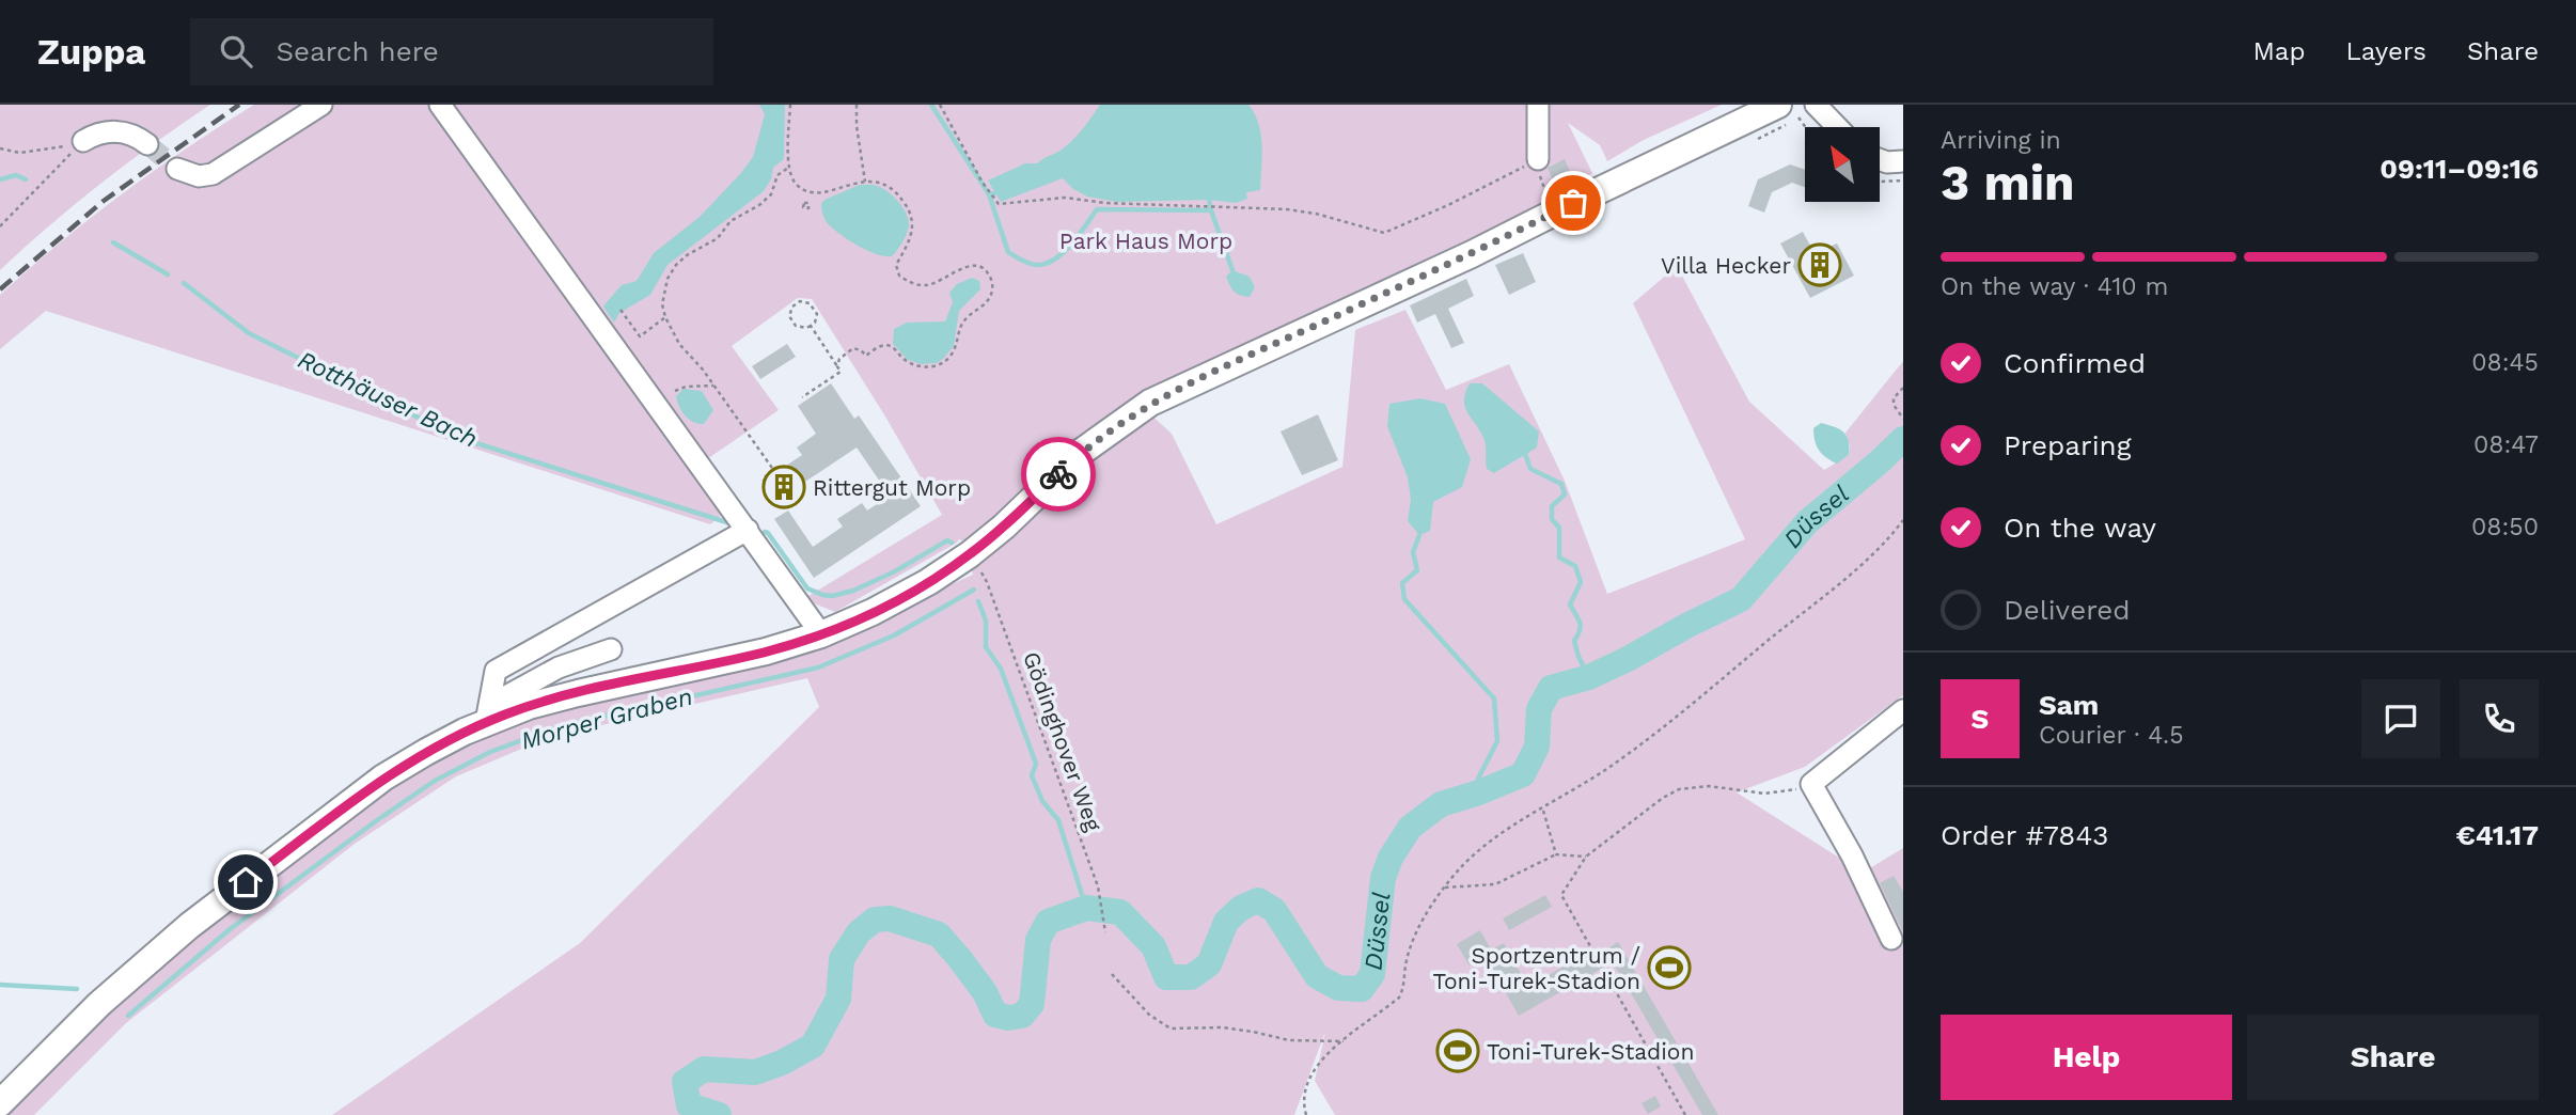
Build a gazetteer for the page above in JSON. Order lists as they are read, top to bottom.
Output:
{
  "streets": {
    "path": ["Gödinghover Weg"]
  },
  "water": ["Rotthäuser Bach", "Düssel", "Morper Graben"],
  "parks": ["Park Haus Morp"],
  "places": {
    "building": ["Villa Hecker", "Rittergut Morp"],
    "sports": ["Sportzentrum / Toni-Turek-Stadion", "Toni-Turek-Stadion"]
  },
  "north": "top left",
  "page": {
    "header": "Zuppa",
    "search": "Search here",
    "nav": ["Map", "Layers", "Share"],
    "heading": ["3 min", "Arriving in", "09:11–09:16"],
    "panel": [
      "Sam",
      "Courier · 4.5",
      "Order #7843",
      "€41.17"
    ],
    "bar": "On the way · 410 m",
    "list": [
      ["Confirmed", "08:45"],
      ["Preparing", "08:47"],
      ["On the way", "08:50"],
      "Delivered"
    ],
    "round": "S",
    "buttons": ["Help", "Share"]
  }
}
